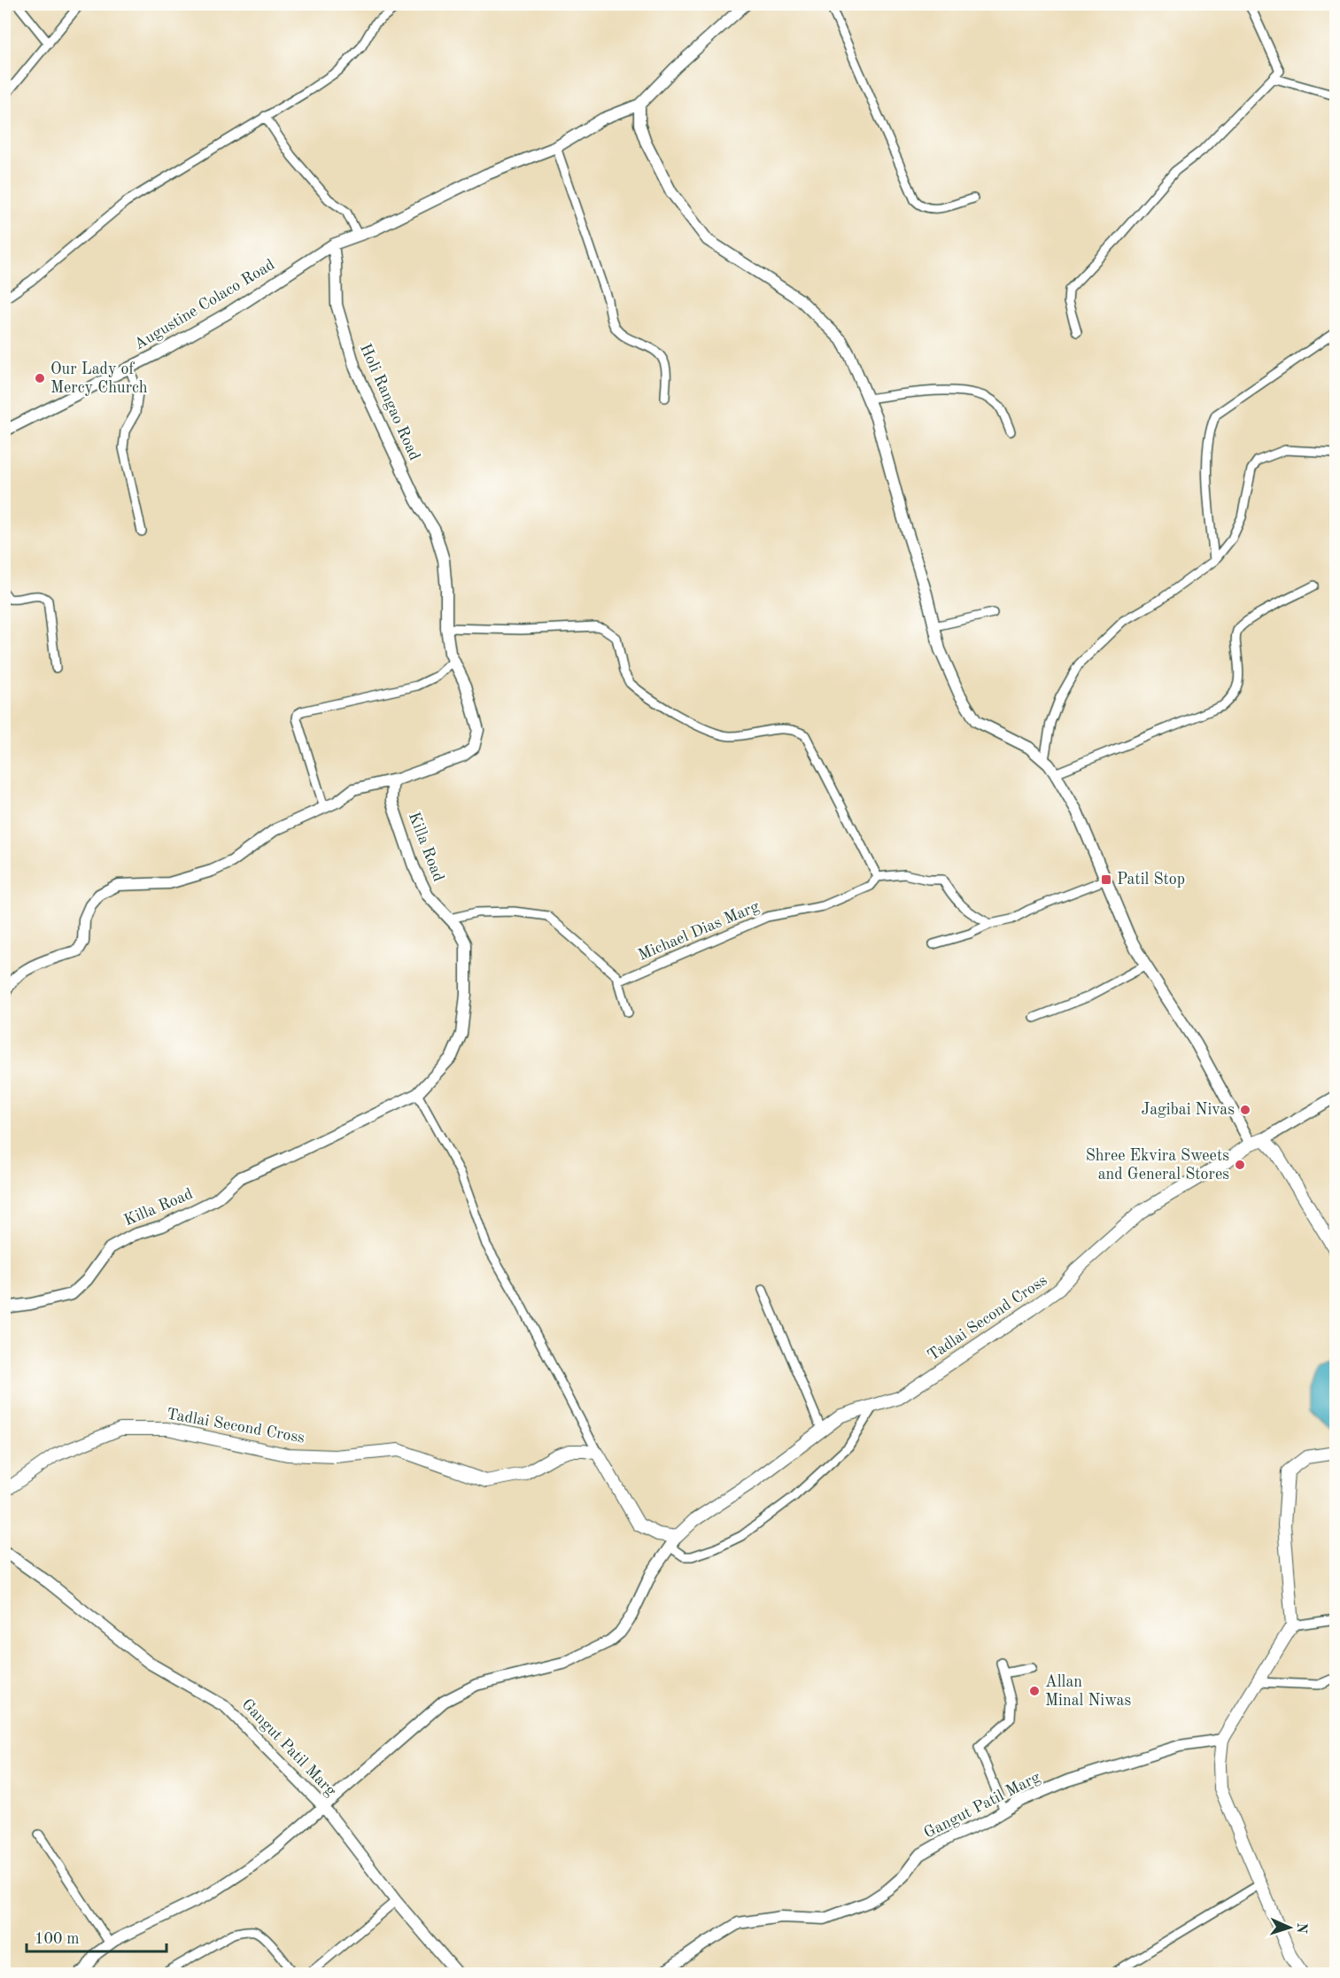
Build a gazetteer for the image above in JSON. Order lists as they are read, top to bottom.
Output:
{
  "streets": {
    "main road": ["Tadlai Second Cross"],
    "street": [
      "Augustine Colaco Road",
      "Holi Rangao Road",
      "Killa Road",
      "Michael Dias Marg",
      "Gangut Patil Marg"
    ]
  },
  "crossings": [
    ["Augustine Colaco Road", "Holi Rangao Road"],
    ["Holi Rangao Road", "Killa Road"],
    ["Tadlai Second Cross", "Gangut Patil Marg"]
  ],
  "places": {
    "other": [
      "Our Lady of Mercy Church",
      "Jagibai Nivas",
      "Shree Ekvira Sweets and General Stores",
      "Allan Minal Niwas"
    ],
    "transit": ["Patil Stop"]
  },
  "scale_bar": "100 m",
  "north": "right"
}
